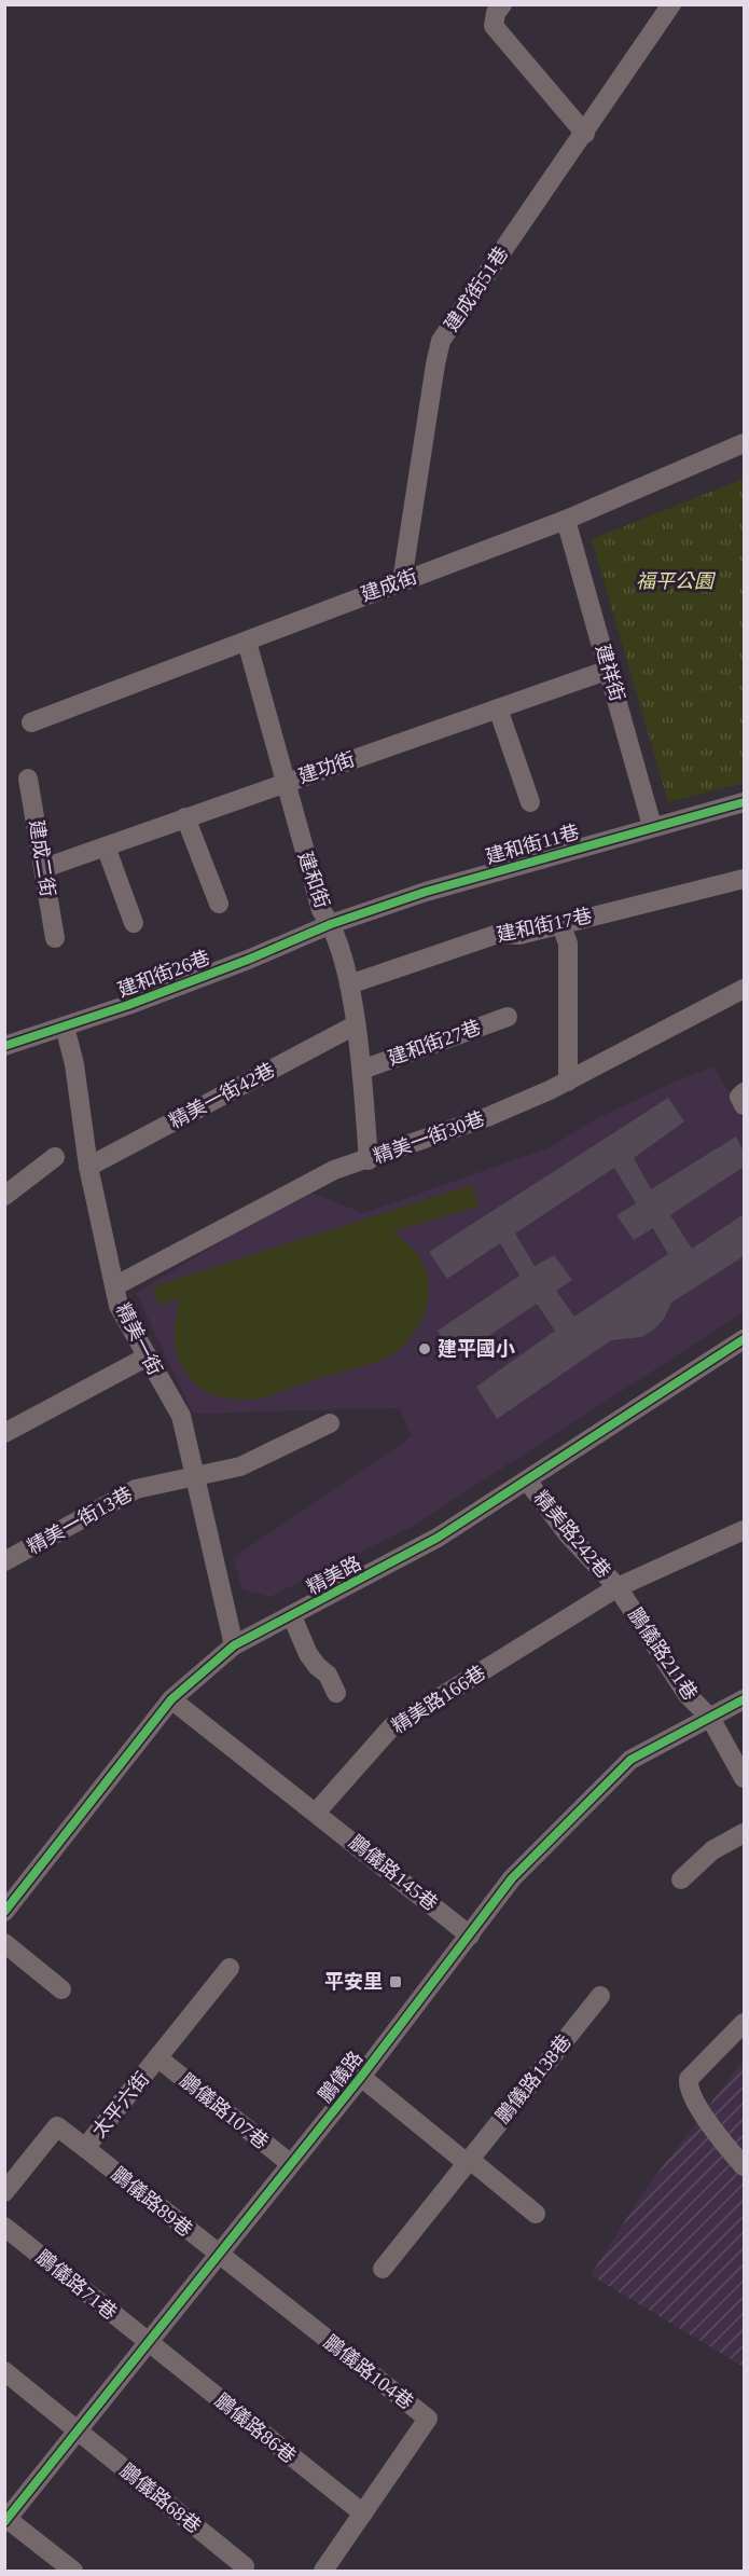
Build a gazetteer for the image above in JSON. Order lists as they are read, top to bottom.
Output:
{
  "streets": {
    "street": [
      "建成街51巷",
      "建成街",
      "建祥街",
      "建功街",
      "建和街11巷",
      "建成二街",
      "建和街",
      "建和街17巷",
      "建和街26巷",
      "建和街27巷",
      "精美一街42巷",
      "精美一街30巷",
      "精美一街",
      "精美一街13巷",
      "精美路242巷",
      "精美路",
      "鵬儀路211巷",
      "精美路166巷",
      "鵬儀路145巷",
      "鵬儀路",
      "鵬儀路138巷",
      "太平六街",
      "鵬儀路107巷",
      "鵬儀路89巷",
      "鵬儀路71巷",
      "鵬儀路104巷",
      "鵬儀路86巷",
      "鵬儀路68巷"
    ]
  },
  "crossings": [
    ["建成街51巷", "建成街"],
    ["建成街", "建祥街"],
    ["建成街", "建和街"],
    ["建祥街", "建功街"],
    ["建祥街", "建和街11巷"],
    ["建功街", "建成二街"],
    ["建功街", "建和街"],
    ["建和街11巷", "建和街"],
    ["建和街11巷", "建和街26巷"],
    ["建和街", "建和街17巷"],
    ["建和街", "建和街26巷"],
    ["建和街", "建和街27巷"],
    ["建和街", "精美一街42巷"],
    ["建和街", "精美一街30巷"],
    ["建和街26巷", "精美一街"],
    ["精美一街42巷", "精美一街"],
    ["精美一街30巷", "精美一街"],
    ["精美一街", "精美一街13巷"],
    ["精美一街", "精美路"],
    ["精美路242巷", "精美路"],
    ["精美路242巷", "鵬儀路211巷"],
    ["精美路242巷", "精美路166巷"],
    ["鵬儀路211巷", "精美路166巷"],
    ["鵬儀路211巷", "鵬儀路"],
    ["精美路166巷", "鵬儀路145巷"],
    ["鵬儀路145巷", "鵬儀路"],
    ["鵬儀路", "鵬儀路107巷"],
    ["鵬儀路", "鵬儀路89巷"],
    ["鵬儀路", "鵬儀路71巷"],
    ["鵬儀路", "鵬儀路104巷"],
    ["鵬儀路", "鵬儀路86巷"],
    ["鵬儀路", "鵬儀路68巷"],
    ["太平六街", "鵬儀路107巷"],
    ["太平六街", "鵬儀路89巷"],
    ["鵬儀路89巷", "鵬儀路104巷"],
    ["鵬儀路71巷", "鵬儀路86巷"],
    ["鵬儀路104巷", "鵬儀路86巷"]
  ],
  "parks": ["福平公園"],
  "places": {
    "other": ["建平國小"],
    "transit": ["平安里"]
  }
}
